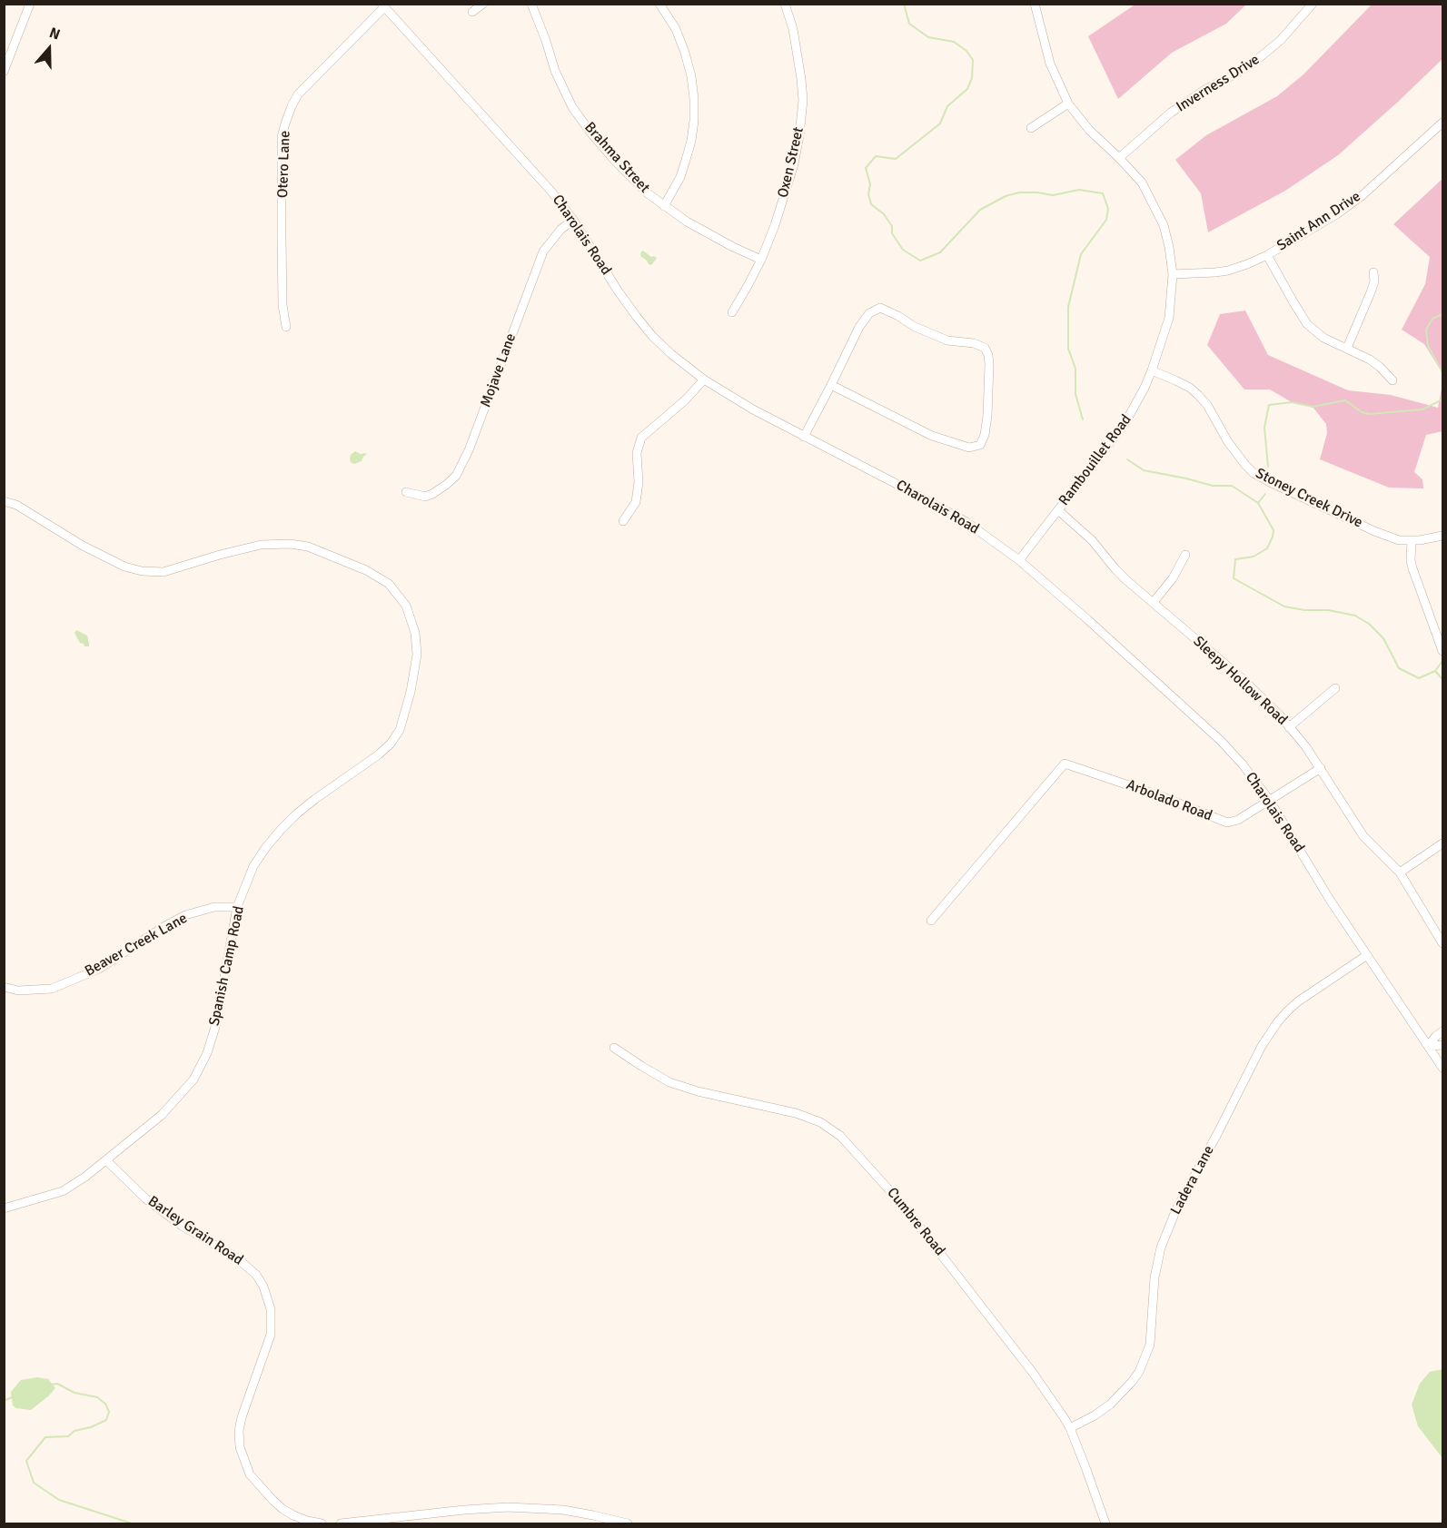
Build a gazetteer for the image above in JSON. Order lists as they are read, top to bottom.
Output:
{
  "streets": {
    "street": [
      "Inverness Drive",
      "Brahma Street",
      "Oxen Street",
      "Otero Lane",
      "Saint Ann Drive",
      "Charolais Road",
      "Mojave Lane",
      "Rambouillet Road",
      "Stoney Creek Drive",
      "Sleepy Hollow Road",
      "Arbolado Road",
      "Beaver Creek Lane",
      "Spanish Camp Road",
      "Ladera Lane",
      "Cumbre Road",
      "Barley Grain Road"
    ]
  },
  "crossings": [
    ["Inverness Drive", "Rambouillet Road"],
    ["Brahma Street", "Oxen Street"],
    ["Otero Lane", "Charolais Road"],
    ["Saint Ann Drive", "Rambouillet Road"],
    ["Charolais Road", "Mojave Lane"],
    ["Charolais Road", "Rambouillet Road"],
    ["Charolais Road", "Arbolado Road"],
    ["Charolais Road", "Ladera Lane"],
    ["Rambouillet Road", "Stoney Creek Drive"],
    ["Rambouillet Road", "Sleepy Hollow Road"],
    ["Sleepy Hollow Road", "Arbolado Road"],
    ["Beaver Creek Lane", "Spanish Camp Road"],
    ["Spanish Camp Road", "Barley Grain Road"],
    ["Ladera Lane", "Cumbre Road"]
  ],
  "north": "top"
}
